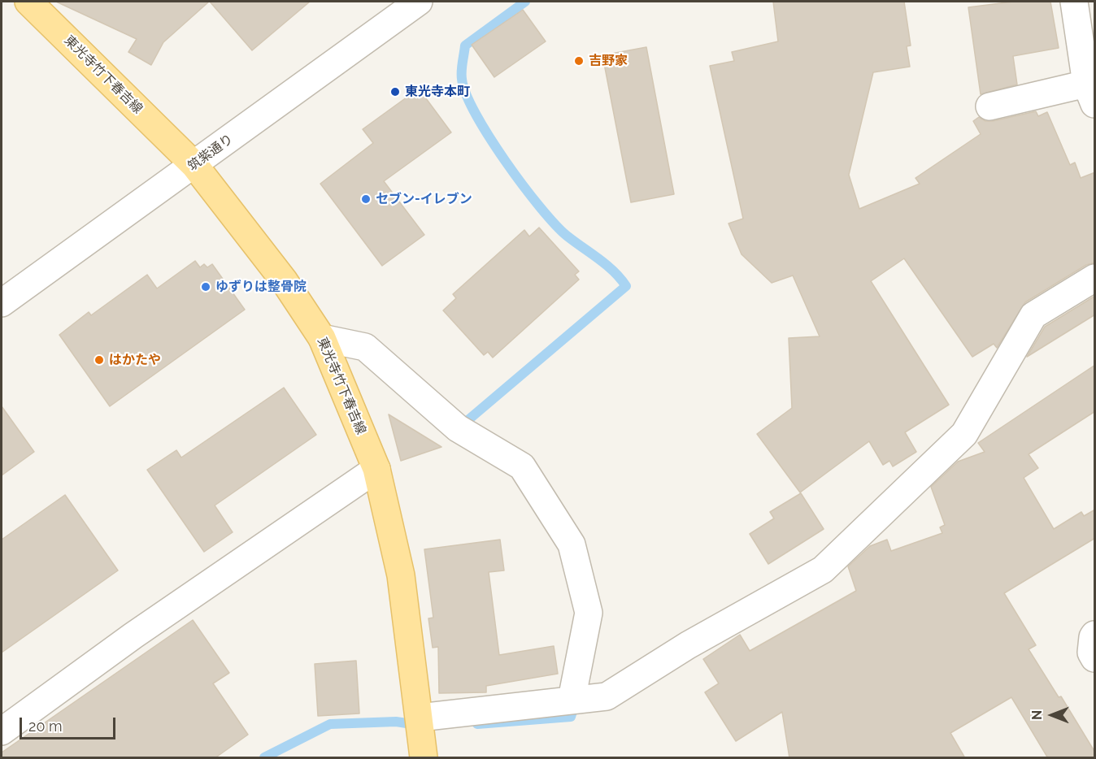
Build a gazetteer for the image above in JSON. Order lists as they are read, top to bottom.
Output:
{
  "streets": {
    "main road": ["東光寺竹下春吉線"],
    "street": ["筑紫通り"]
  },
  "crossings": [
    ["東光寺竹下春吉線", "筑紫通り"]
  ],
  "places": [
    "吉野家",
    "東光寺本町",
    "セブン-イレブン",
    "ゆずりは整骨院",
    "はかたや"
  ],
  "scale_bar": "20 m",
  "north": "left"
}
